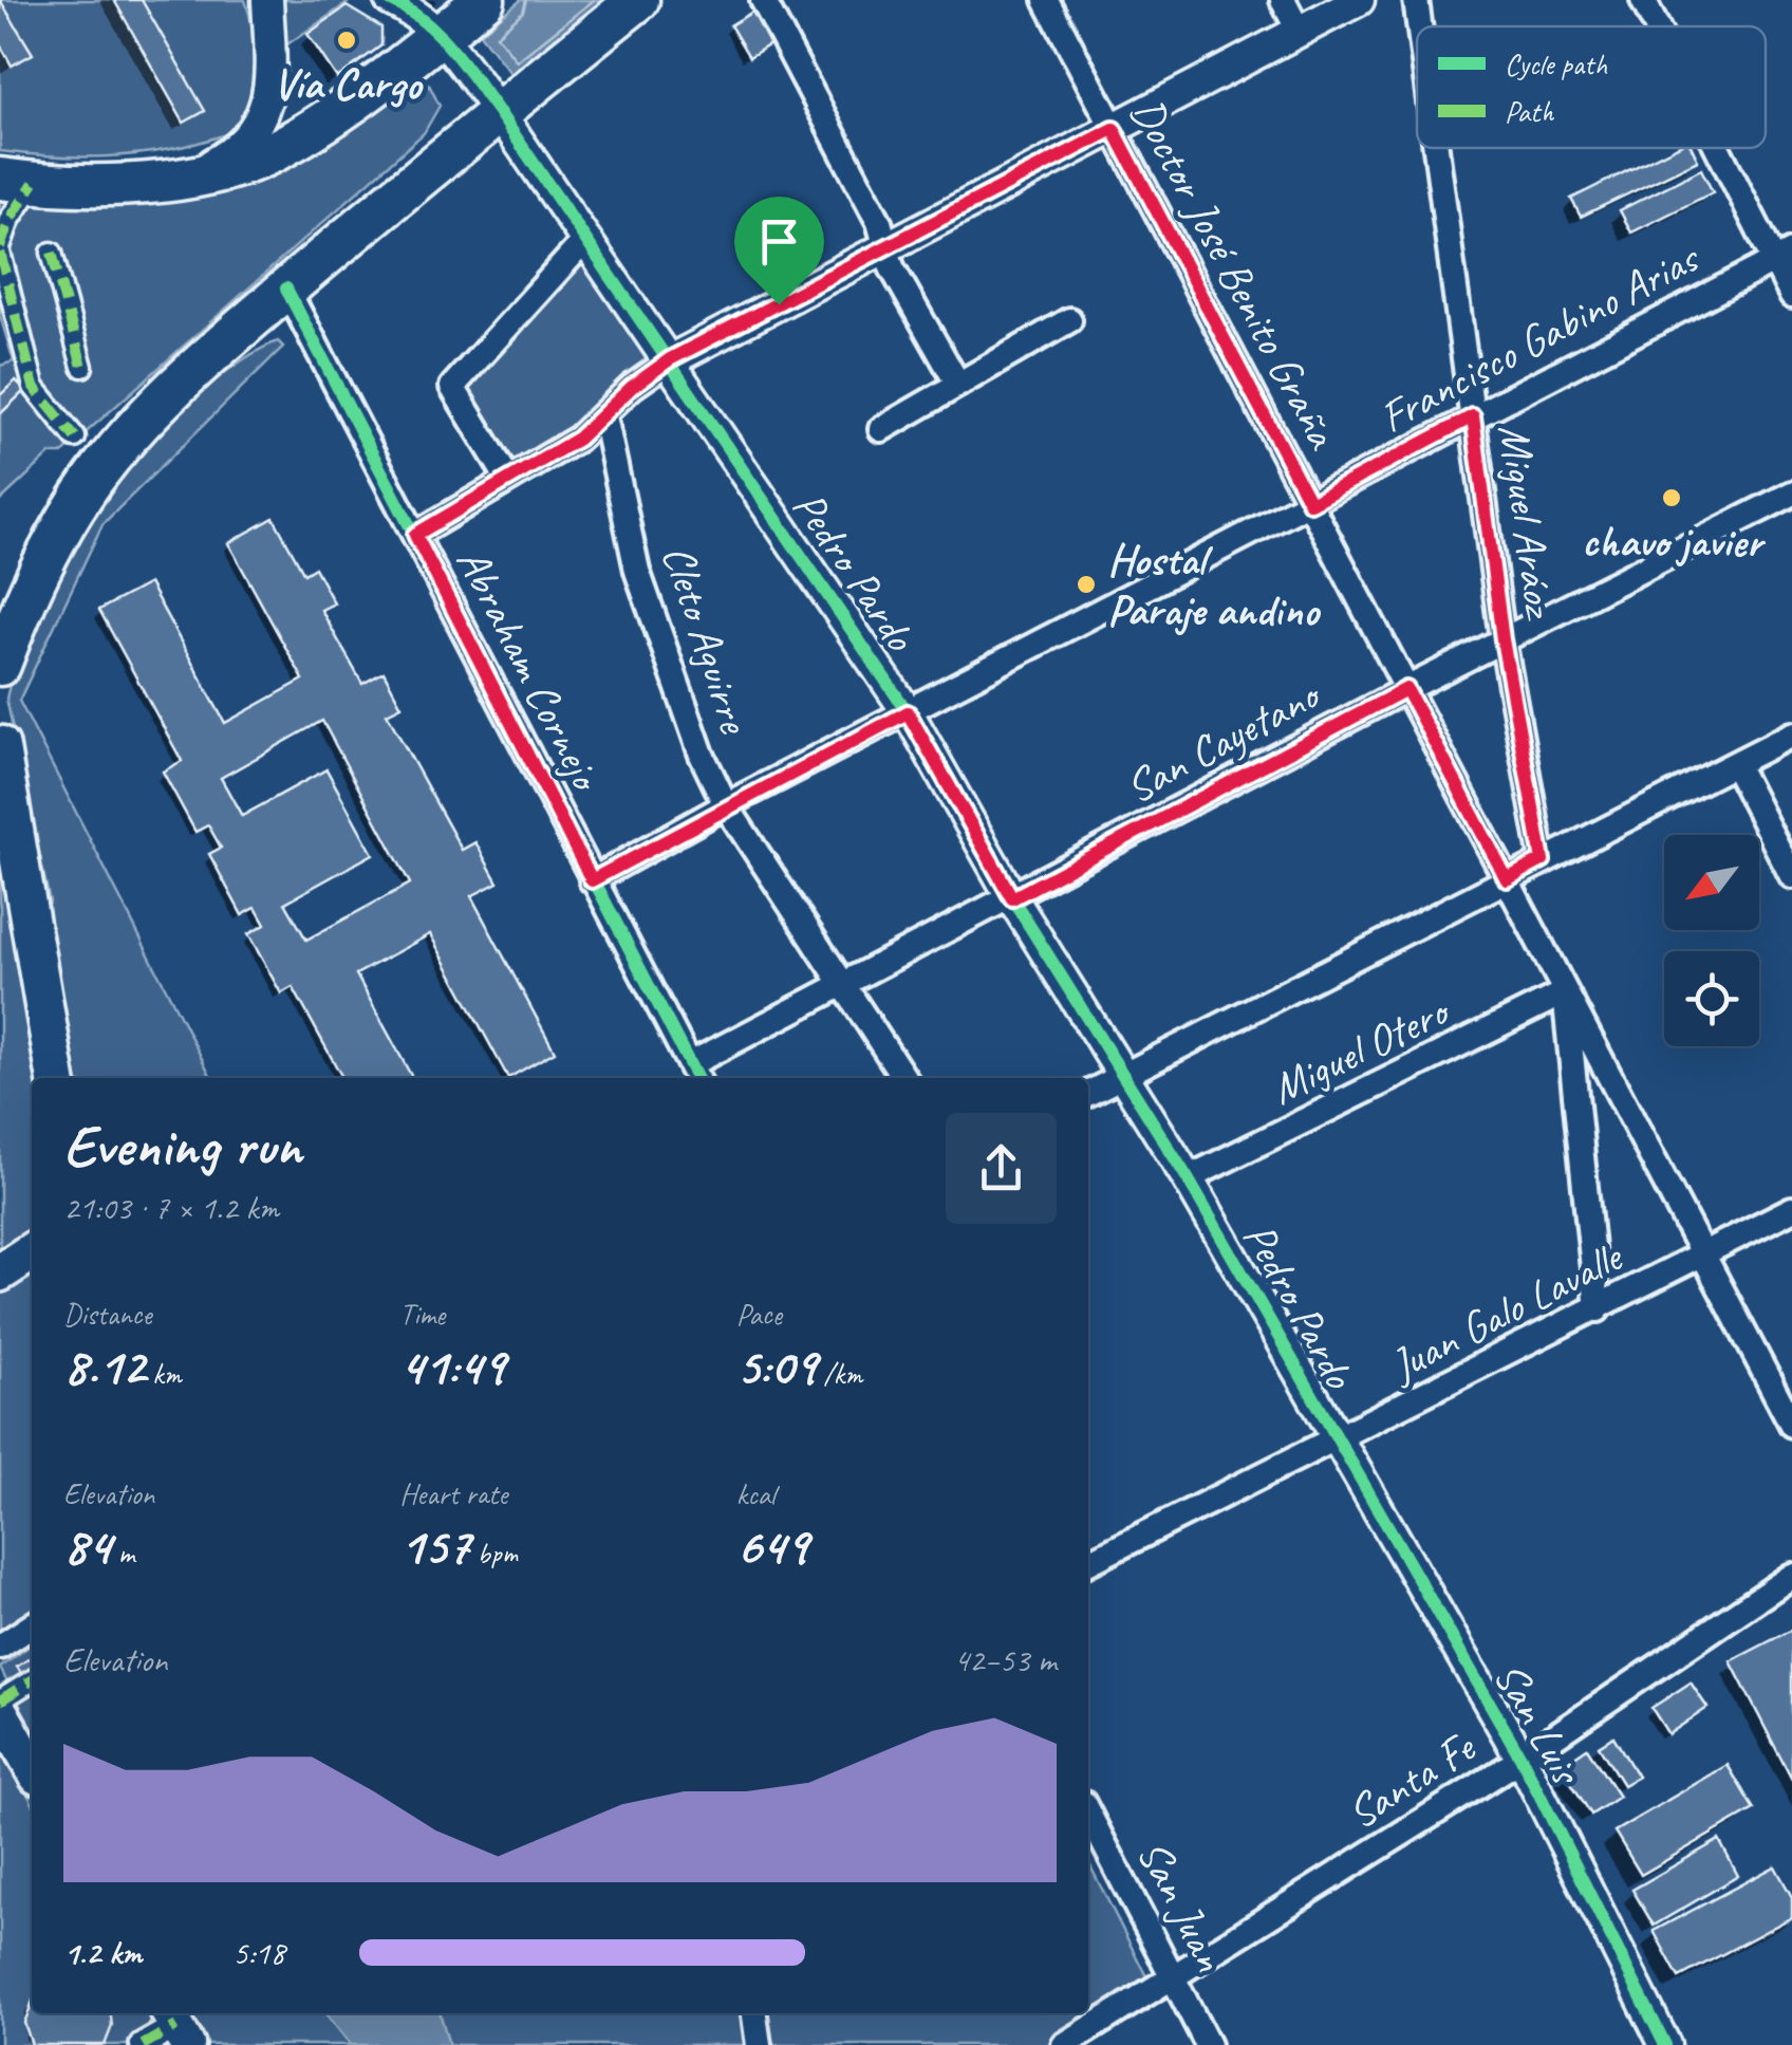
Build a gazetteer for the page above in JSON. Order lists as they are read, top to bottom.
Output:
{
  "streets": {
    "street": [
      "Doctor José Benito Graña",
      "Francisco Gabino Arias",
      "Miguel Aráoz",
      "Pedro Pardo",
      "Cleto Aguirre",
      "Abraham Cornejo",
      "San Cayetano",
      "Miguel Otero",
      "Juan Galo Lavalle",
      "San Luis",
      "Santa Fe",
      "San Juan"
    ]
  },
  "crossings": [
    ["Doctor José Benito Graña", "Francisco Gabino Arias"],
    ["Doctor José Benito Graña", "San Cayetano"],
    ["Doctor José Benito Graña", "Miguel Otero"],
    ["Doctor José Benito Graña", "Juan Galo Lavalle"],
    ["Francisco Gabino Arias", "Miguel Aráoz"],
    ["Francisco Gabino Arias", "Pedro Pardo"],
    ["Francisco Gabino Arias", "Cleto Aguirre"],
    ["Francisco Gabino Arias", "Abraham Cornejo"],
    ["Miguel Aráoz", "San Cayetano"],
    ["Pedro Pardo", "San Cayetano"],
    ["Pedro Pardo", "Miguel Otero"],
    ["Pedro Pardo", "Juan Galo Lavalle"],
    ["Pedro Pardo", "San Luis"],
    ["Cleto Aguirre", "San Cayetano"],
    ["Abraham Cornejo", "San Cayetano"],
    ["Juan Galo Lavalle", "San Luis"],
    ["San Luis", "Santa Fe"],
    ["Santa Fe", "San Juan"]
  ],
  "places": ["Vía Cargo", "chavo javier", "Hostal Paraje andino"],
  "legend": ["Cycle path", "Path"],
  "north": "bottom left",
  "page": {
    "heading": ["Evening run", "21:03 · 7 × 1.2 km"],
    "stats": [
      ["Distance", "8.12 km"],
      ["Time", "41:49"],
      ["Pace", "5:09 /km"],
      ["Elevation", "84 m"],
      ["Heart rate", "157 bpm"],
      ["kcal", "649"]
    ],
    "chart": ["Elevation", "42–53 m"],
    "list": [
      {
        "name": "1.2 km",
        "note": "5:18"
      }
    ]
  }
}
